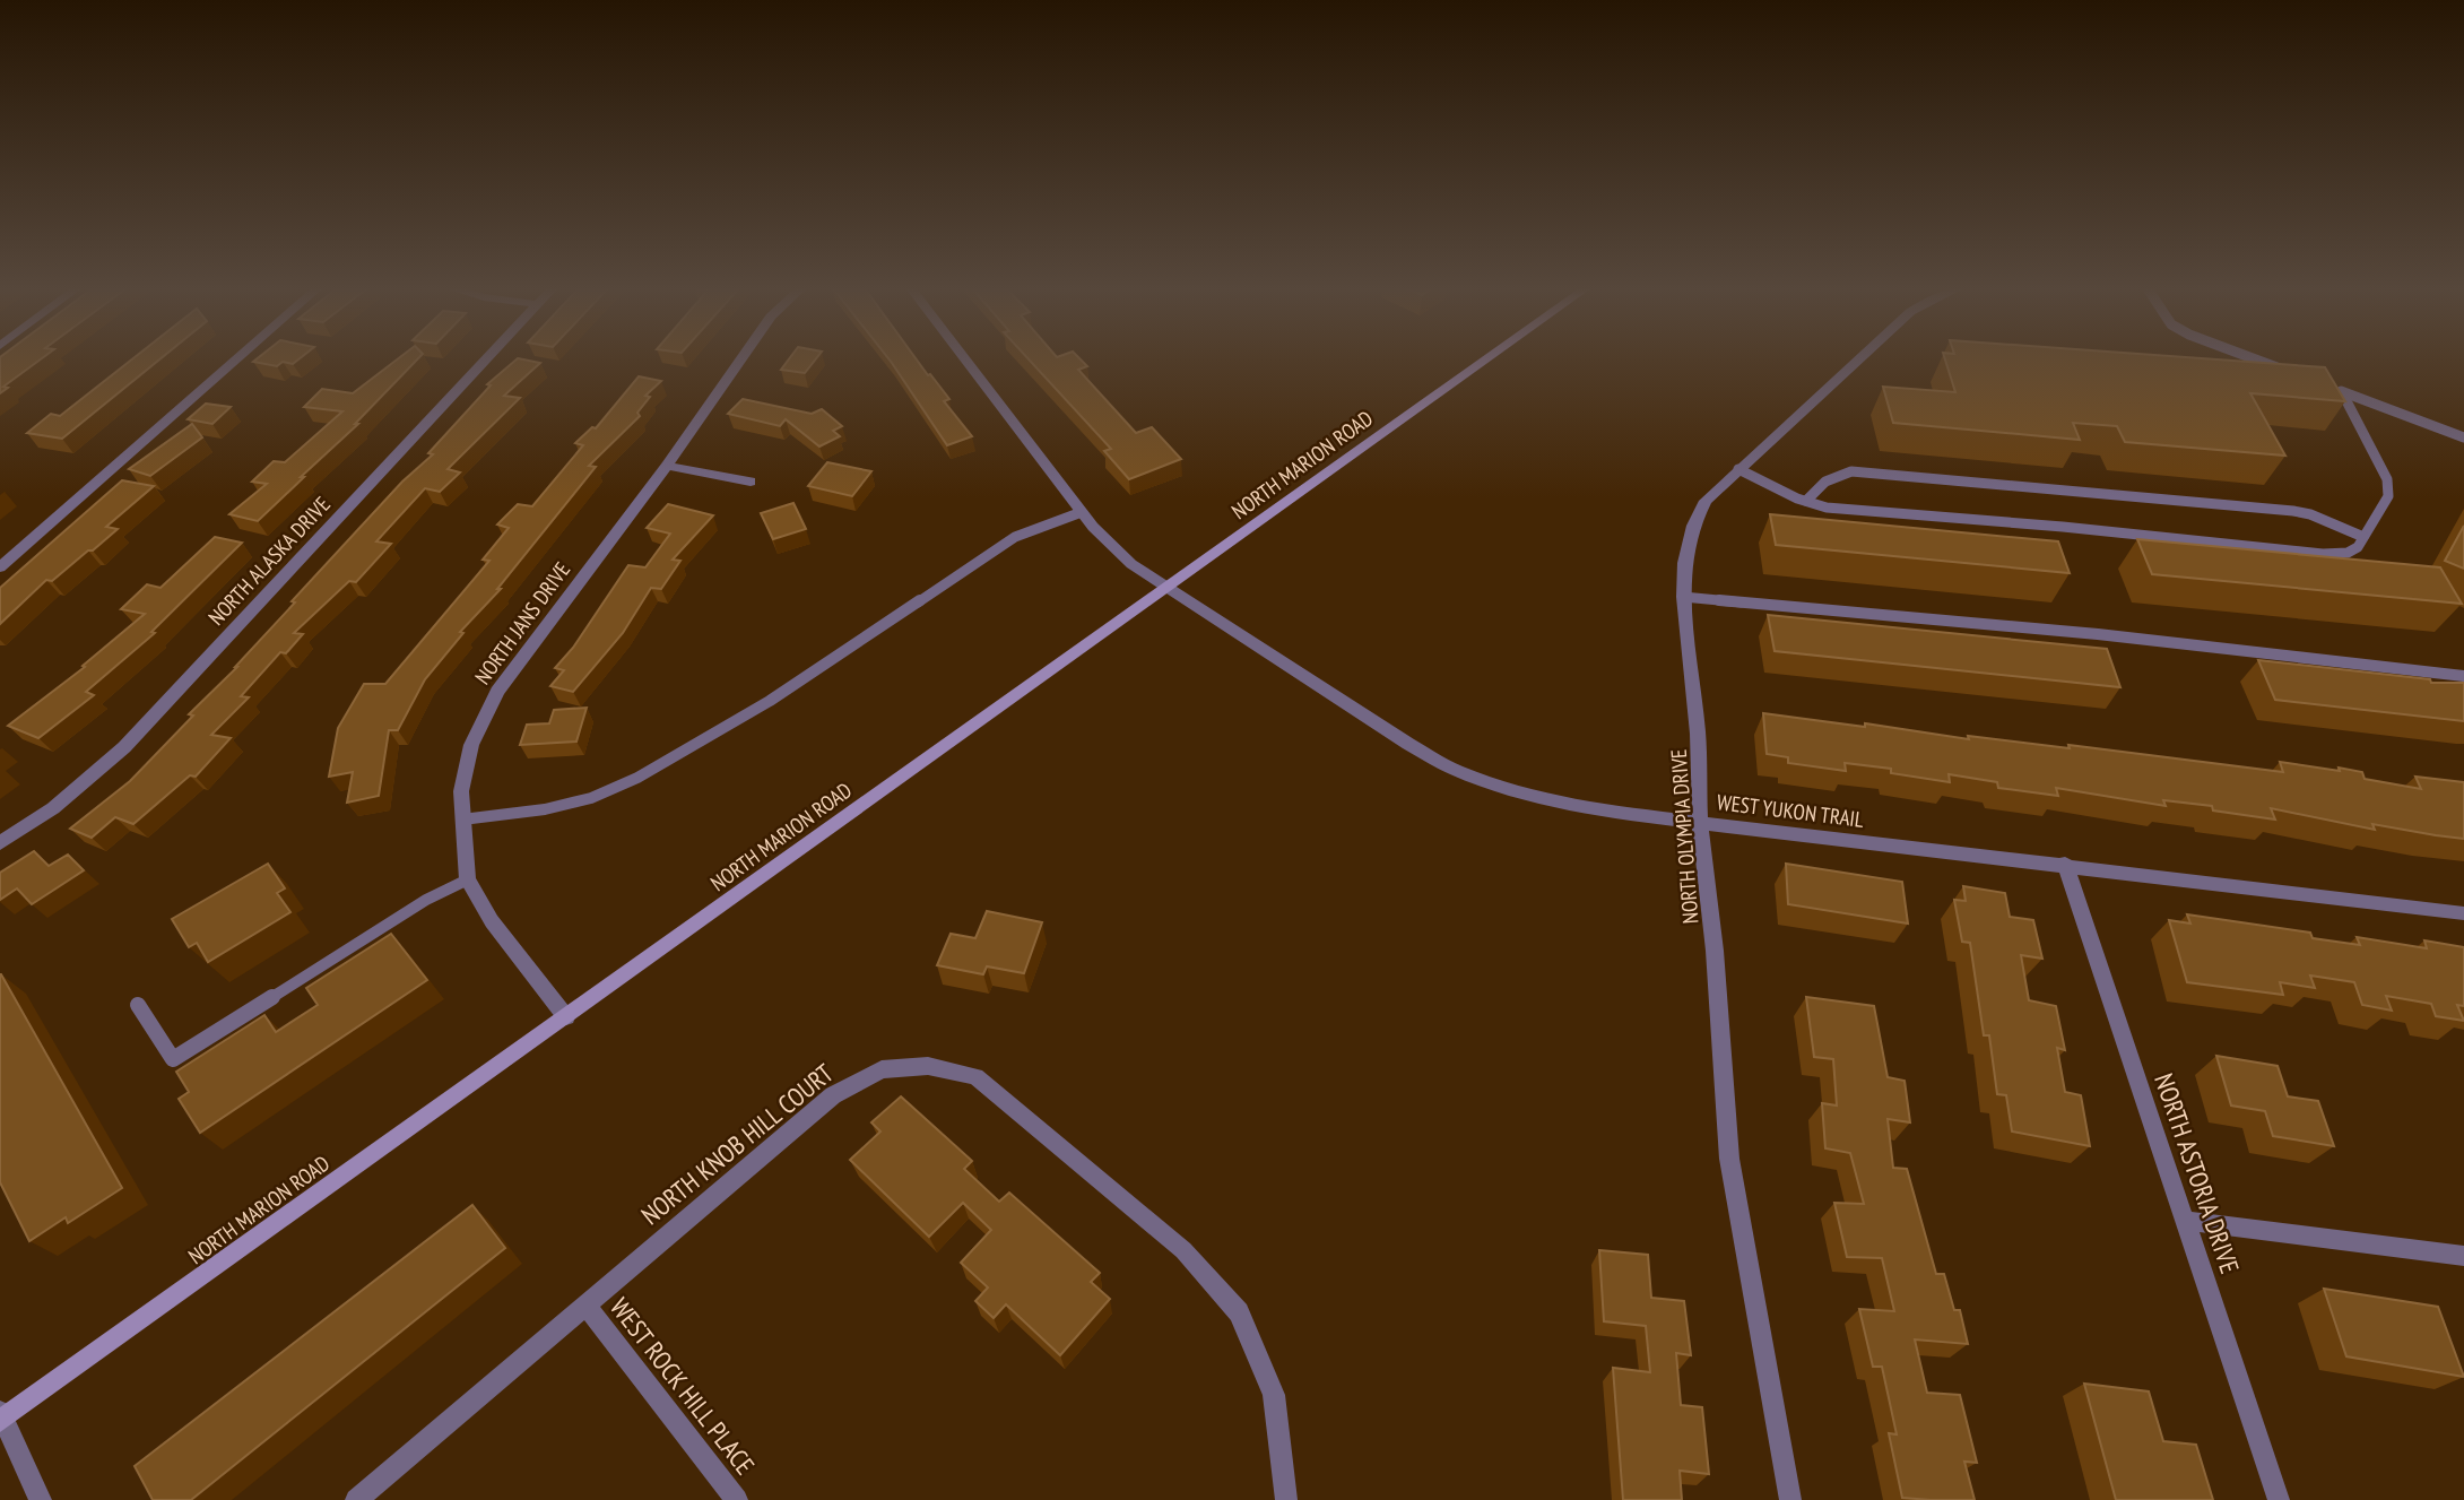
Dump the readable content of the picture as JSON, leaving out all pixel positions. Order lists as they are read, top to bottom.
{
  "streets": {
    "main road": ["NORTH MARION ROAD"],
    "street": [
      "NORTH ALASKA DRIVE",
      "NORTH JANS DRIVE",
      "WEST YUKON TRAIL",
      "NORTH OLYMPIA DRIVE",
      "NORTH KNOB HILL COURT",
      "NORTH ASTORIA DRIVE",
      "WEST ROCK HILL PLACE"
    ]
  },
  "crossings": [
    ["NORTH MARION ROAD", "NORTH JANS DRIVE"],
    ["NORTH MARION ROAD", "WEST YUKON TRAIL"],
    ["WEST YUKON TRAIL", "NORTH OLYMPIA DRIVE"],
    ["WEST YUKON TRAIL", "NORTH ASTORIA DRIVE"],
    ["NORTH KNOB HILL COURT", "WEST ROCK HILL PLACE"]
  ]
}
